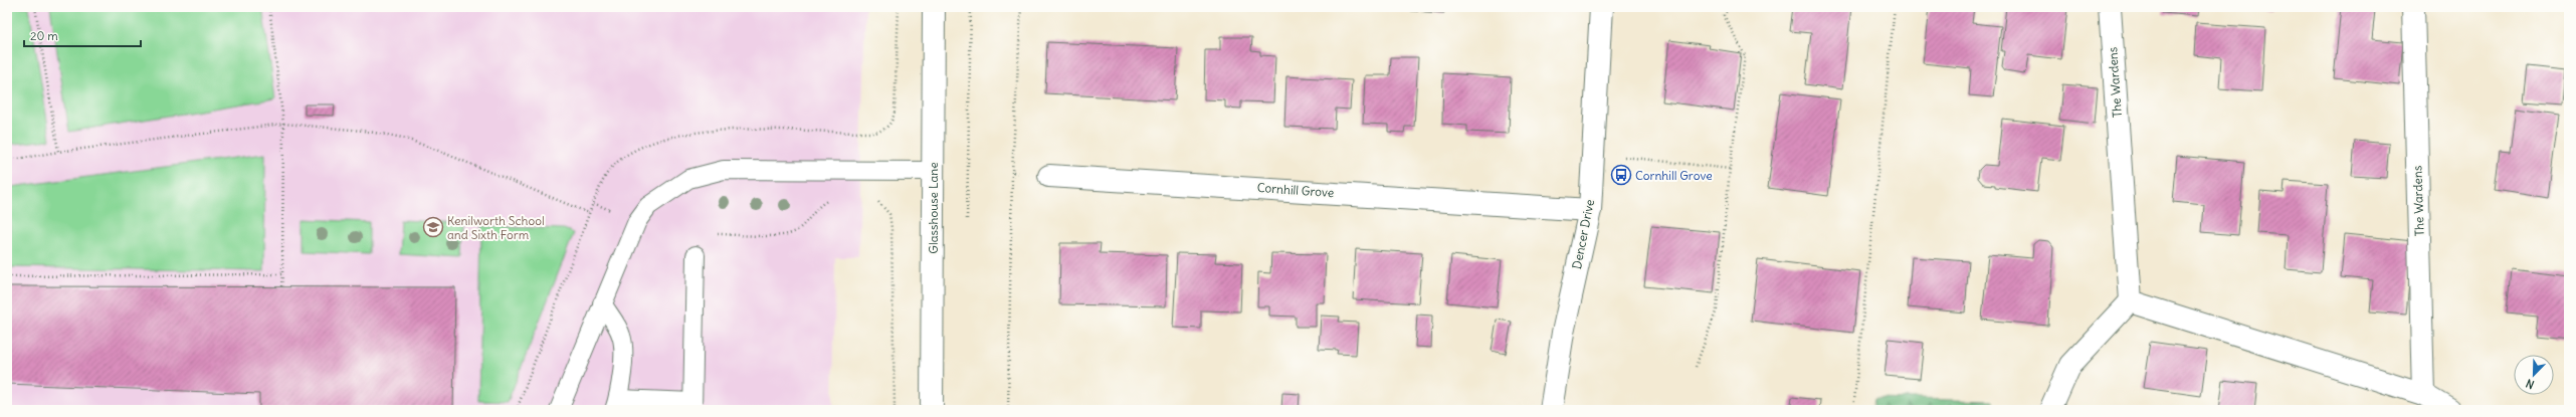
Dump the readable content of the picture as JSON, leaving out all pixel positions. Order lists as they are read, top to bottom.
{
  "streets": {
    "street": [
      "The Wardens",
      "Cornhill Grove",
      "Glasshouse Lane",
      "Dencer Drive"
    ]
  },
  "crossings": [
    ["Cornhill Grove", "Dencer Drive"]
  ],
  "places": {
    "bus stop": ["Cornhill Grove"],
    "school or university": ["Kenilworth School and Sixth Form"]
  },
  "scale_bar": "20 m",
  "north": "bottom left"
}
